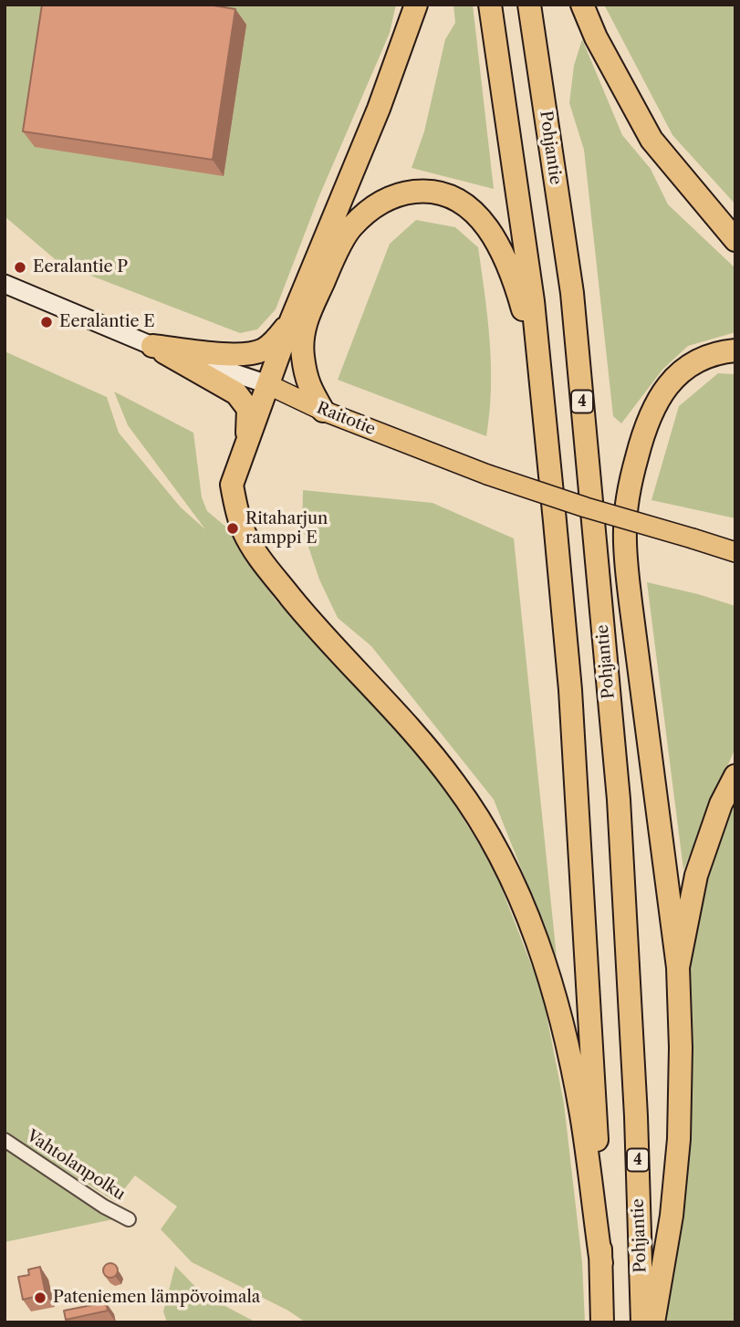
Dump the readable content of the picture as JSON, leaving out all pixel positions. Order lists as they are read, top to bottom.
{
  "streets": {
    "highway": ["Pohjantie", "4"],
    "main road": ["Raitotie"],
    "street": ["Vahtolanpolku"]
  },
  "places": [
    "Eeralantie P",
    "Eeralantie E",
    "Ritaharjun ramppi E",
    "Pateniemen lämpövoimala"
  ]
}
